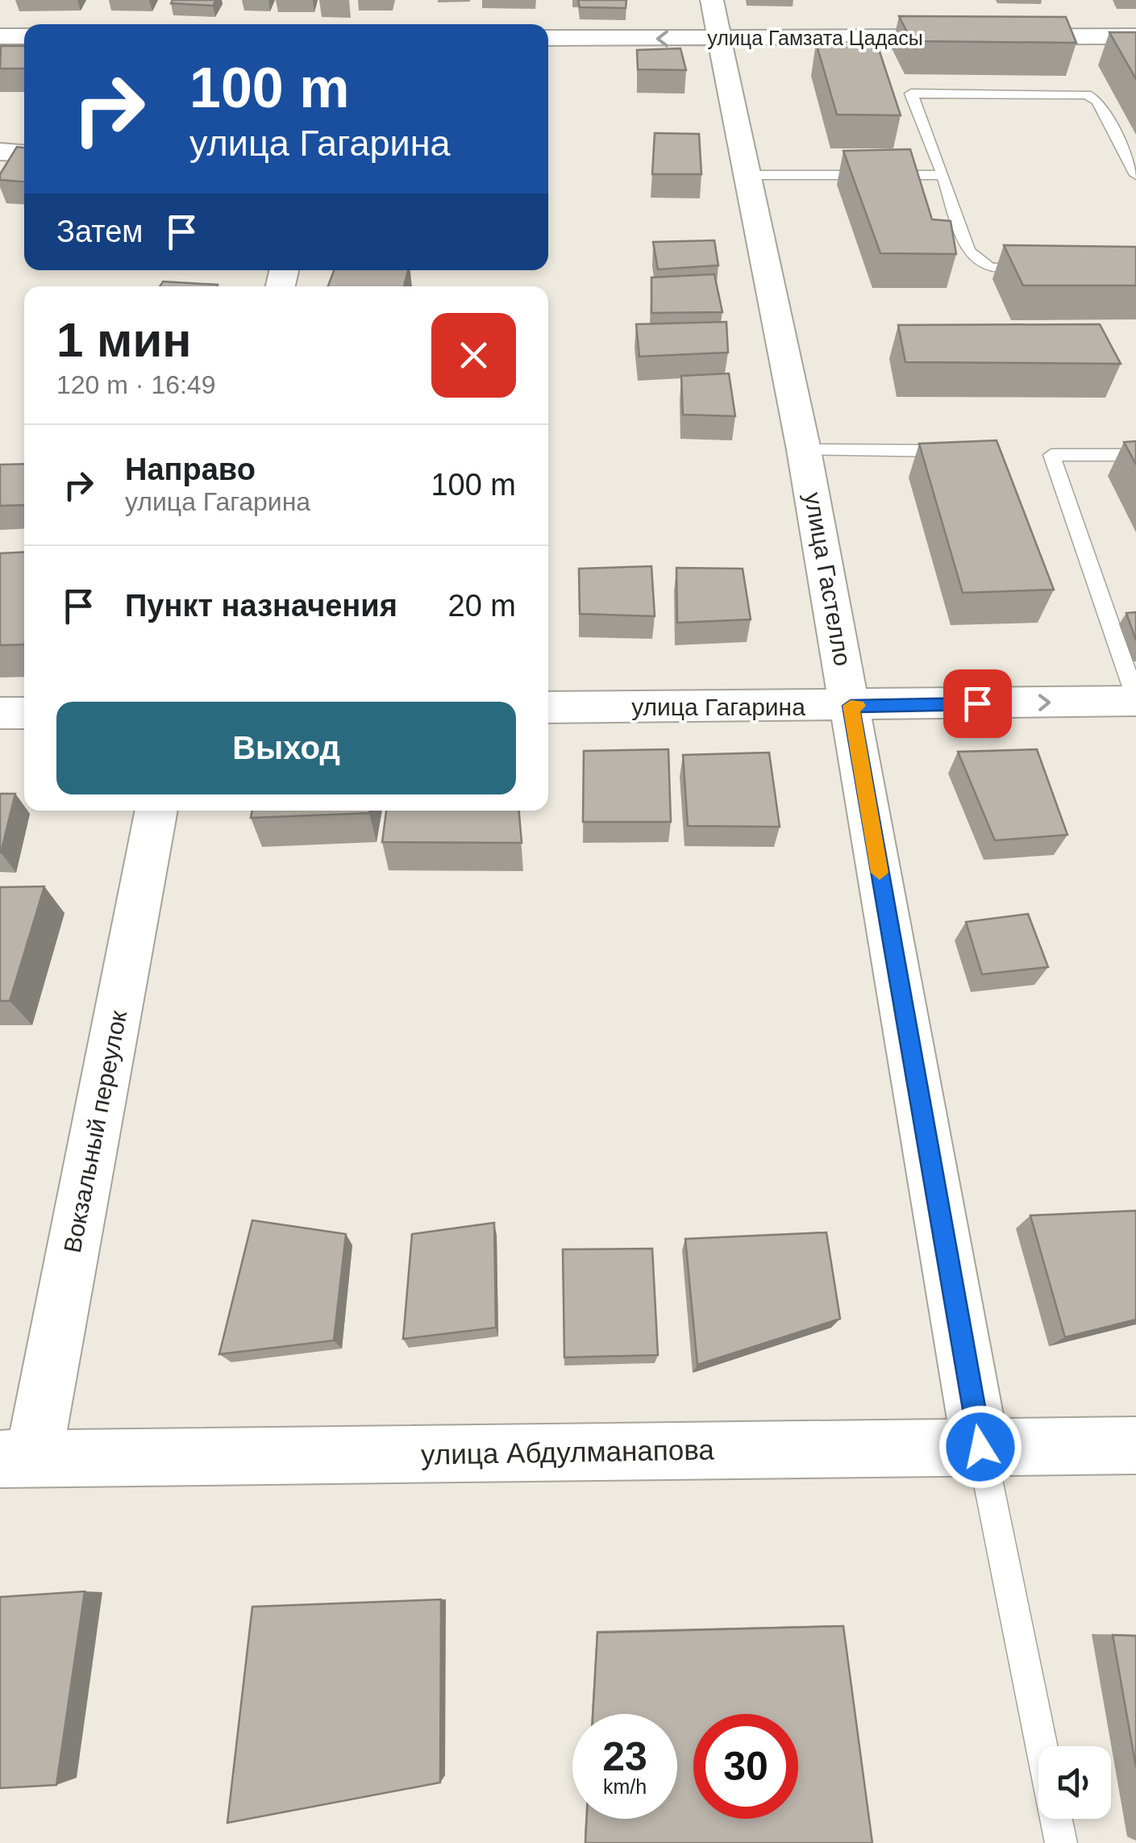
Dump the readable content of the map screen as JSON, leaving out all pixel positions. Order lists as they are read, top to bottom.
{
  "streets": {
    "street": [
      "улица Гамзата Цадасы",
      "улица Гастелло",
      "улица Гагарина",
      "Вокзальный переулок",
      "улица Абдулманапова"
    ]
  },
  "crossings": [
    ["улица Гамзата Цадасы", "улица Гастелло"],
    ["улица Гастелло", "улица Гагарина"],
    ["улица Гастелло", "улица Абдулманапова"],
    ["Вокзальный переулок", "улица Абдулманапова"]
  ],
  "one_way": ["улица Гагарина"],
  "page": {
    "turn": ["100 m", "улица Гагарина"],
    "then": "Затем",
    "heading": ["1 мин", "120 m · 16:49"],
    "list": [
      {
        "name": "Направо",
        "note": "улица Гагарина",
        "value": "100 m"
      },
      {
        "name": "Пункт назначения",
        "value": "20 m"
      }
    ],
    "buttons": "Выход",
    "speed": "23 km/h",
    "limit": "30"
  }
}
